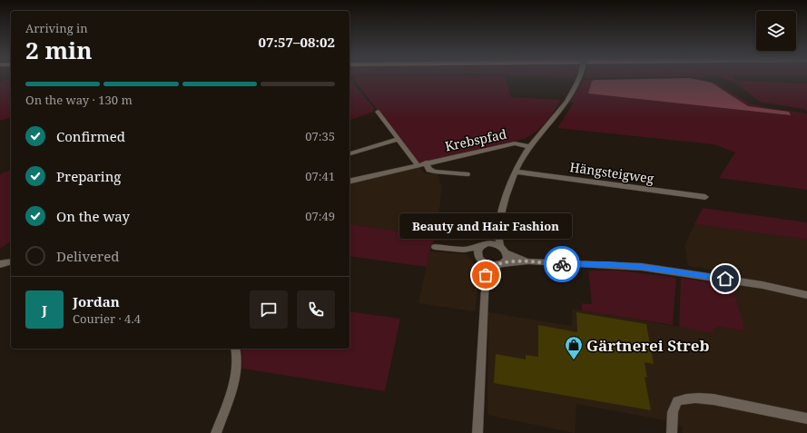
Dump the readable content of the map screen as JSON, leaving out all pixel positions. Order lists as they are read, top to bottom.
{
  "streets": {
    "street": ["Krebspfad", "Hängsteigweg"]
  },
  "places": {
    "other": ["Beauty and Hair Fashion"],
    "shop": ["Gärtnerei Streb"]
  },
  "page": {
    "heading": ["2 min", "Arriving in", "07:57–08:02"],
    "panel": ["Jordan", "Courier · 4.4"],
    "bar": "On the way · 130 m",
    "list": [
      ["Confirmed", "07:35"],
      ["Preparing", "07:41"],
      ["On the way", "07:49"],
      "Delivered"
    ],
    "bubble": "Beauty and Hair Fashion",
    "round": "J"
  }
}
